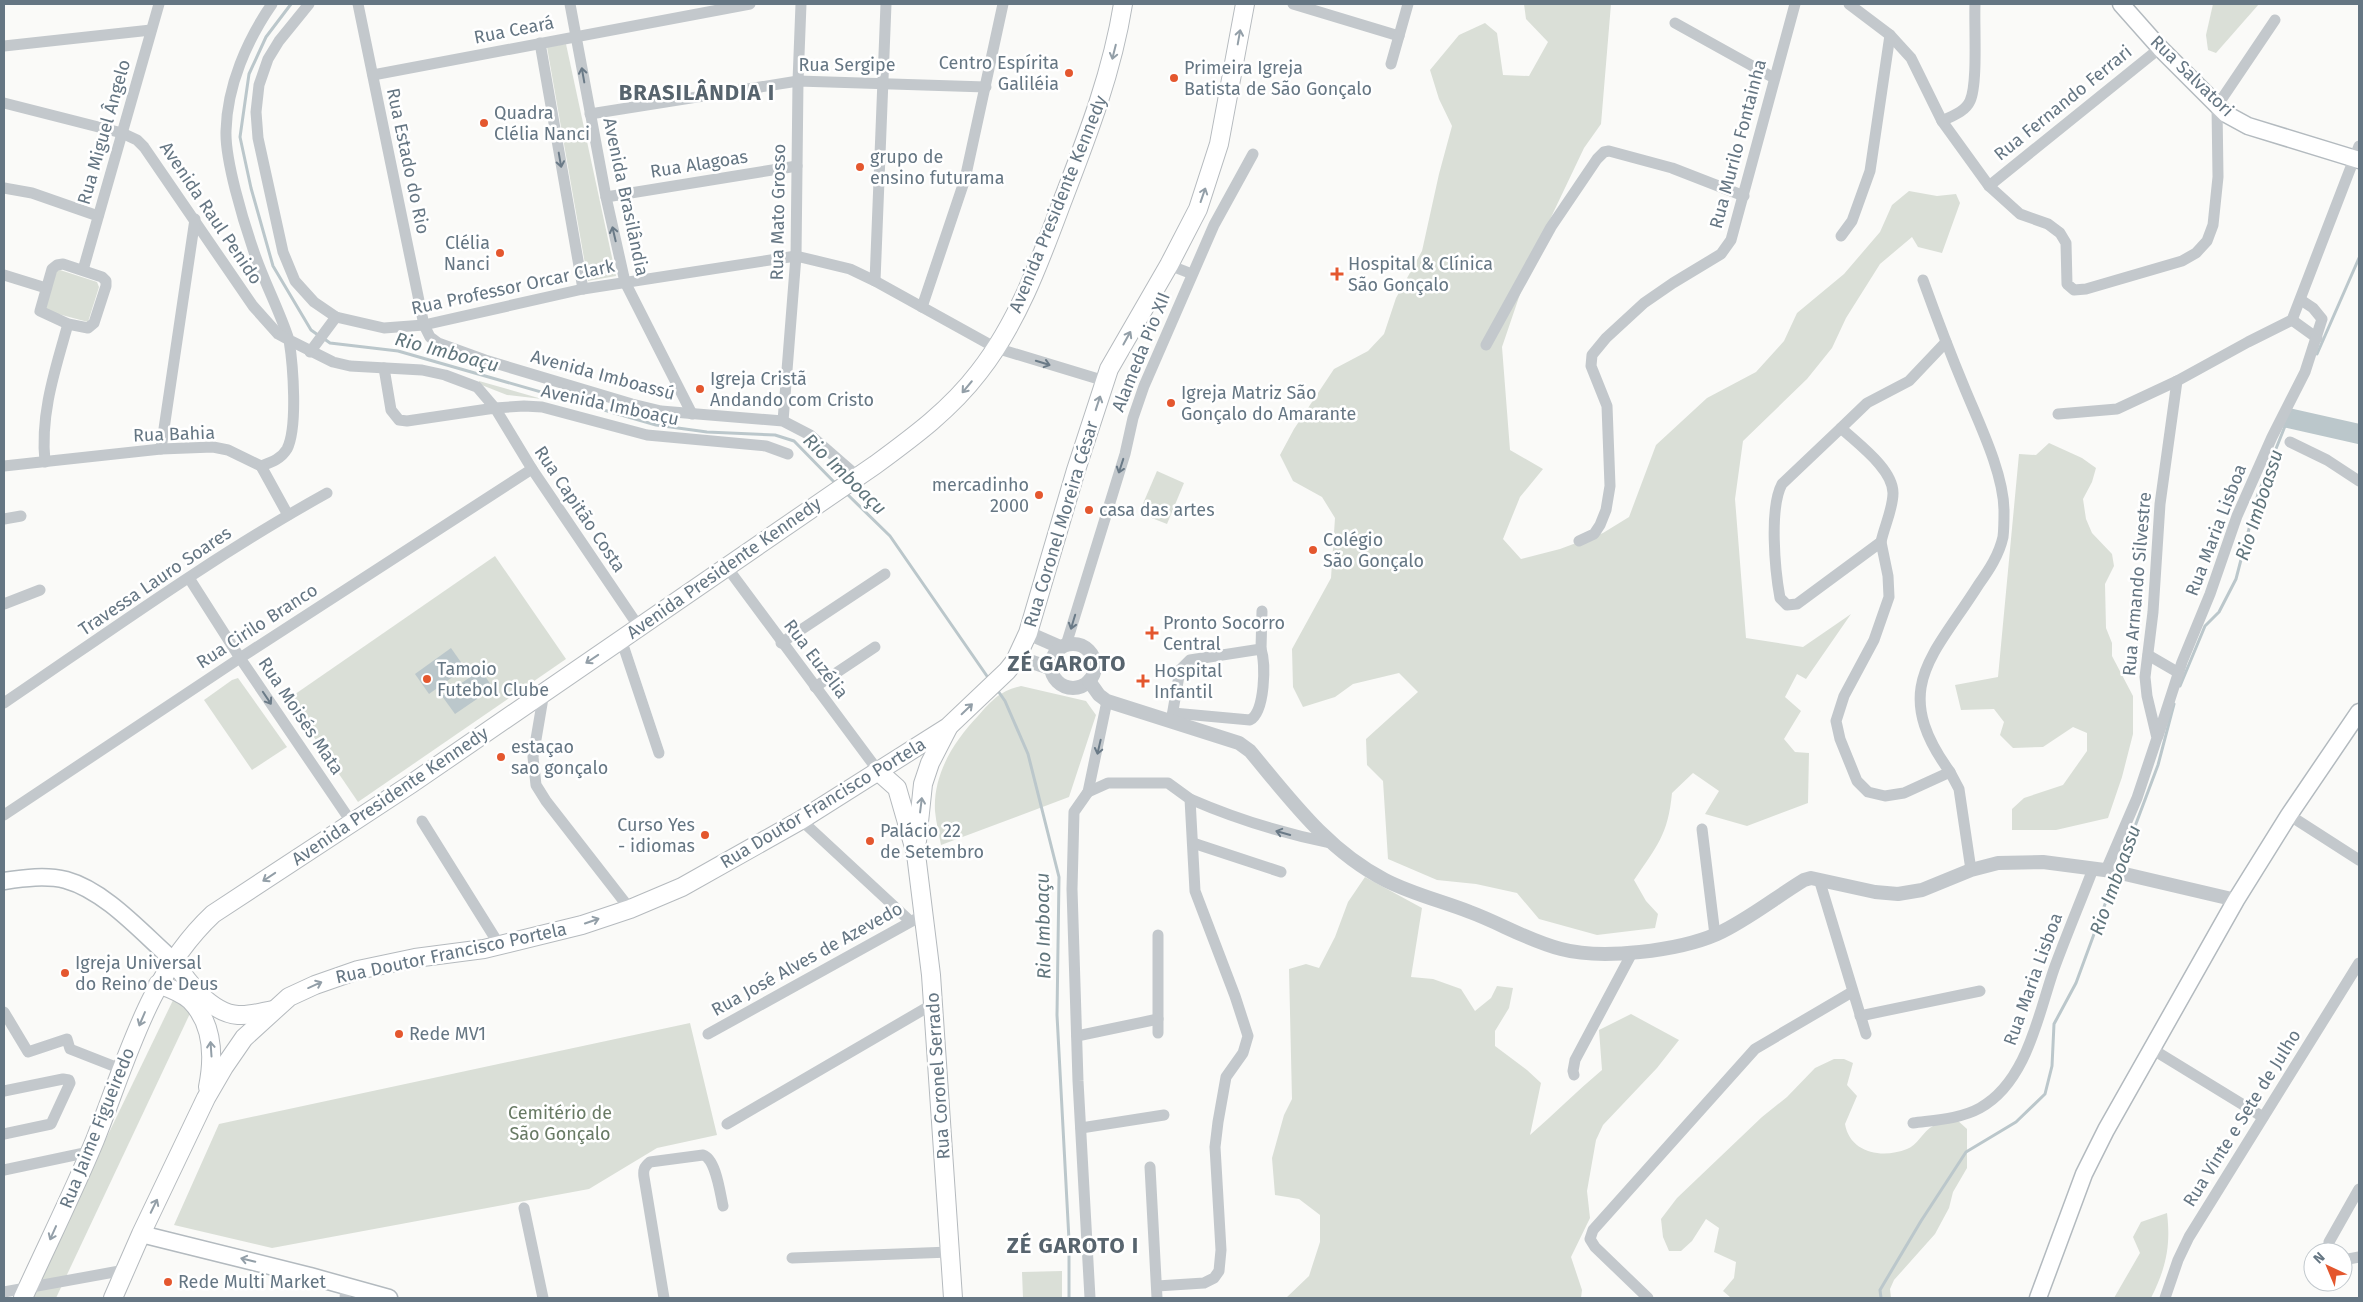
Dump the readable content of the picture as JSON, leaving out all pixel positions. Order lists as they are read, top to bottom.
{
  "streets": {
    "main road": [
      "Rua Salvatori",
      "Avenida Presidente Kennedy",
      "Rua Coronel Moreira César",
      "Rua Doutor Francisco Portela",
      "Rua Coronel Serrado",
      "Rua Jaime Figueiredo"
    ],
    "street": [
      "Rua Ceará",
      "Rua Sergipe",
      "Rua Fernando Ferrari",
      "Rua Miguel Ângelo",
      "Rua Murilo Fontainha",
      "Rua Estado do Rio",
      "Rua Alagoas",
      "Avenida Brasilândia",
      "Rua Mato Grosso",
      "Avenida Raul Penido",
      "Rua Professor Orcar Clark",
      "Alameda Pio XII",
      "Avenida Imboassú",
      "Avenida Imboaçu",
      "Rua Bahia",
      "Rua Capitão Costa",
      "Rua Maria Lisboa",
      "Travessa Lauro Soares",
      "Rua Armando Silvestre",
      "Rua Cirilo Branco",
      "Rua Euzélia",
      "Rua Moisés Mata",
      "Rua José Alves de Azevedo",
      "Rua Vinte e Sete de Julho"
    ]
  },
  "crossings": [
    ["Rua Ceará", "Rua Estado do Rio"],
    ["Rua Ceará", "Avenida Brasilândia"],
    ["Rua Sergipe", "Avenida Brasilândia"],
    ["Rua Sergipe", "Rua Mato Grosso"],
    ["Rua Salvatori", "Rua Fernando Ferrari"],
    ["Rua Miguel Ângelo", "Avenida Raul Penido"],
    ["Rua Estado do Rio", "Rua Professor Orcar Clark"],
    ["Rua Estado do Rio", "Avenida Imboassú"],
    ["Rua Alagoas", "Avenida Brasilândia"],
    ["Rua Alagoas", "Rua Mato Grosso"],
    ["Avenida Brasilândia", "Rua Professor Orcar Clark"],
    ["Avenida Brasilândia", "Avenida Imboassú"],
    ["Avenida Presidente Kennedy", "Rua Professor Orcar Clark"],
    ["Avenida Presidente Kennedy", "Avenida Imboassú"],
    ["Avenida Presidente Kennedy", "Rua Capitão Costa"],
    ["Avenida Presidente Kennedy", "Rua Euzélia"],
    ["Avenida Presidente Kennedy", "Rua Moisés Mata"],
    ["Avenida Presidente Kennedy", "Rua Jaime Figueiredo"],
    ["Rua Mato Grosso", "Rua Professor Orcar Clark"],
    ["Rua Mato Grosso", "Avenida Imboassú"],
    ["Rua Professor Orcar Clark", "Avenida Imboassú"],
    ["Rua Professor Orcar Clark", "Rua Coronel Moreira César"],
    ["Avenida Imboaçu", "Rua Capitão Costa"],
    ["Rua Capitão Costa", "Rua Cirilo Branco"],
    ["Rua Coronel Moreira César", "Rua Doutor Francisco Portela"],
    ["Rua Maria Lisboa", "Rua Armando Silvestre"],
    ["Travessa Lauro Soares", "Rua Moisés Mata"],
    ["Rua Cirilo Branco", "Rua Moisés Mata"],
    ["Rua Euzélia", "Rua Doutor Francisco Portela"],
    ["Rua José Alves de Azevedo", "Rua Coronel Serrado"]
  ],
  "one_way": [
    "Avenida Presidente Kennedy",
    "Alameda Pio XII",
    "Rua Coronel Moreira César",
    "Rua Moisés Mata",
    "Rua Doutor Francisco Portela",
    "Rua Jaime Figueiredo"
  ],
  "districts": ["BRASILÂNDIA I", "ZÉ GAROTO", "ZÉ GAROTO I"],
  "water": ["Rio Imboaçu", "Rio Imboassu"],
  "parks": ["Cemitério de São Gonçalo"],
  "places": {
    "other": [
      "Centro Espírita Galiléia",
      "Primeira Igreja Batista de São Gonçalo",
      "Quadra Clélia Nanci",
      "grupo de ensino futurama",
      "Clélia Nanci",
      "Igreja Cristã Andando com Cristo",
      "Igreja Matriz São Gonçalo do Amarante",
      "mercadinho 2000",
      "casa das artes",
      "Colégio São Gonçalo",
      "Tamoio Futebol Clube",
      "estaçao sao gonçalo",
      "Curso Yes - idiomas",
      "Palácio 22 de Setembro",
      "Igreja Universal do Reino de Deus",
      "Rede MV1",
      "Rede Multi Market"
    ],
    "health": ["Hospital & Clínica São Gonçalo", "Pronto Socorro Central", "Hospital Infantil"]
  },
  "north": "top left"
}
